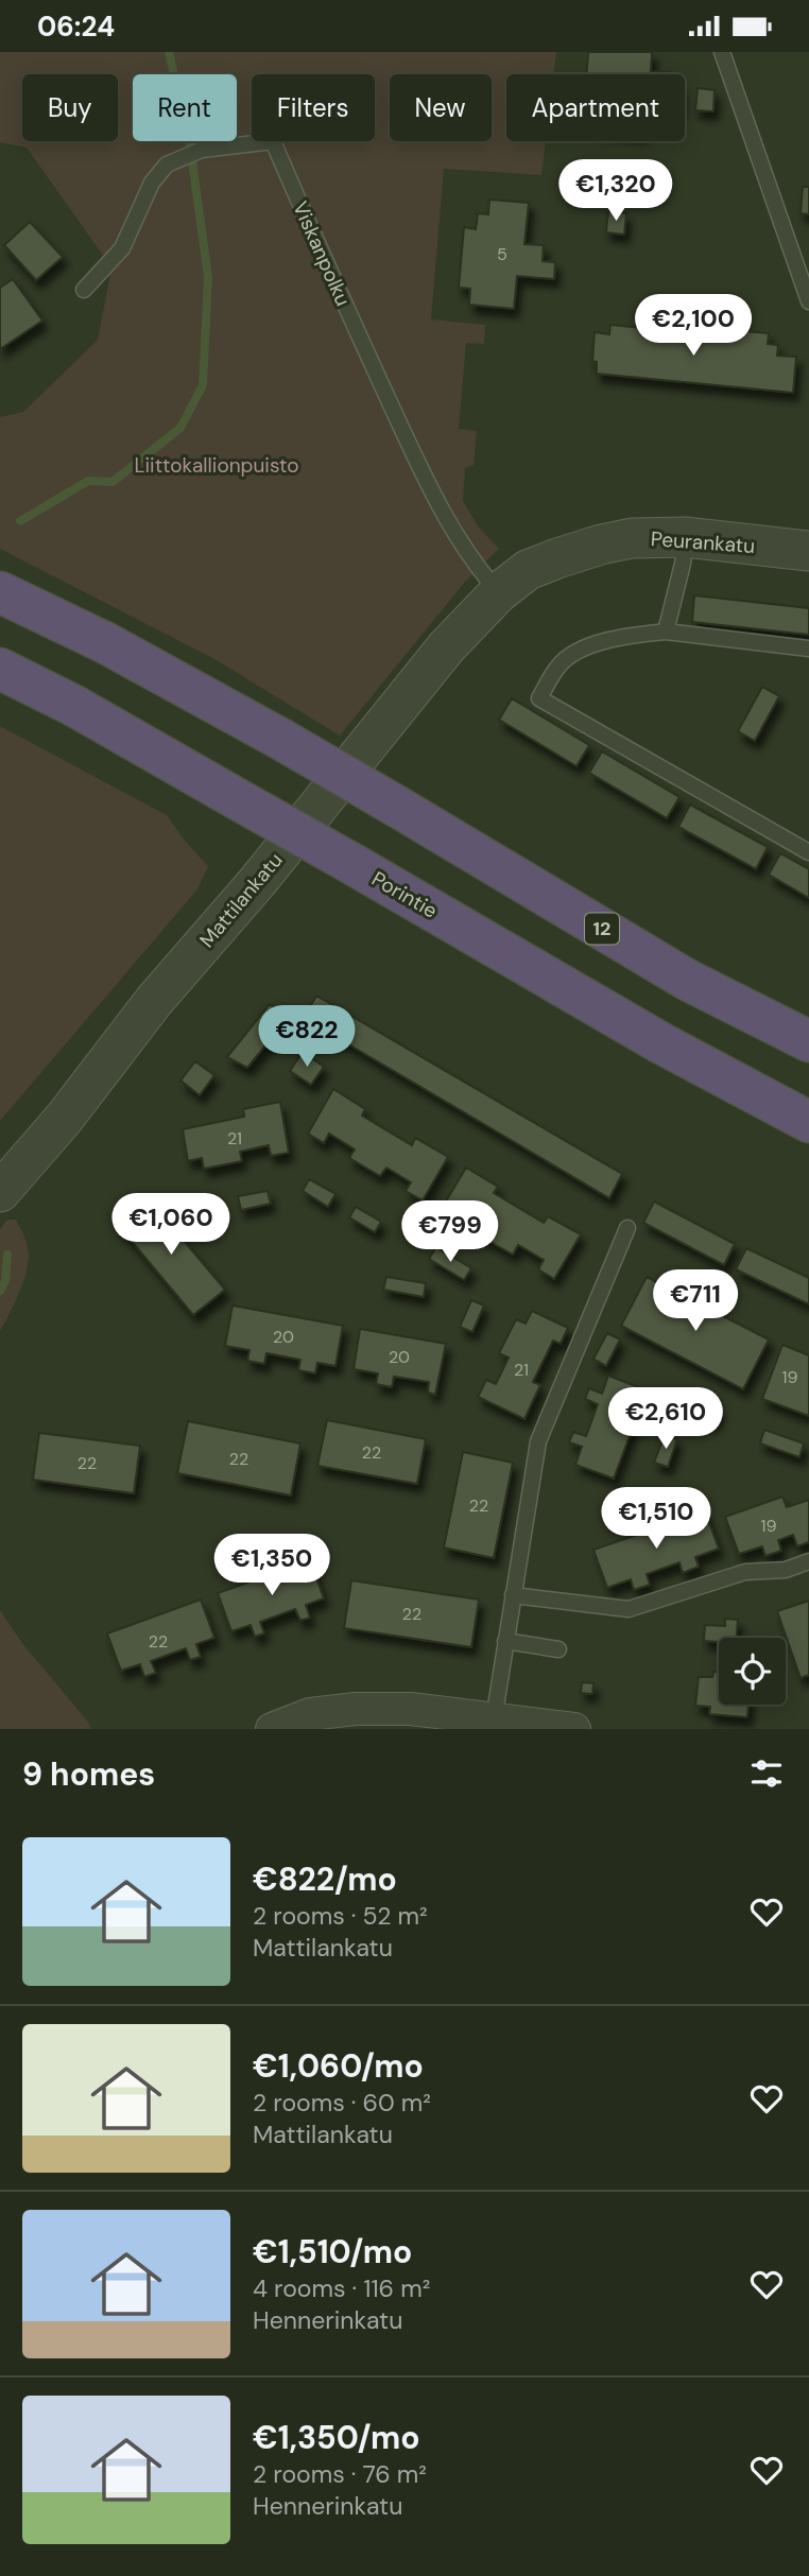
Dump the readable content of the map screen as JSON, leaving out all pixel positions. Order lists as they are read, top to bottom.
{
  "streets": {
    "highway": ["Porintie", "12"],
    "street": ["Peurankatu", "Mattilankatu"],
    "lane": ["Viskanpolku"]
  },
  "crossings": [
    ["Viskanpolku", "Peurankatu"],
    ["Viskanpolku", "Mattilankatu"],
    ["Peurankatu", "Mattilankatu"]
  ],
  "parks": ["Liittokallionpuisto"],
  "house_numbers": [
    "5",
    "21",
    "20",
    "20",
    "21",
    "19",
    "22",
    "22",
    "22",
    "22",
    "19",
    "22",
    "22"
  ],
  "page": {
    "status": "06:24",
    "chip": [
      "Buy",
      "Rent",
      "Filters",
      "New",
      "Apartment"
    ],
    "price": [
      "€1,320",
      "€2,100",
      "€822",
      "€1,060",
      "€799",
      "€711",
      "€2,610",
      "€1,510",
      "€1,350"
    ],
    "heading": "9 homes",
    "list": [
      {
        "name": "€822/mo",
        "note": "2 rooms · 52 m² · Mattilankatu"
      },
      {
        "name": "€1,060/mo",
        "note": "2 rooms · 60 m² · Mattilankatu"
      },
      {
        "name": "€1,510/mo",
        "note": "4 rooms · 116 m² · Hennerinkatu"
      },
      {
        "name": "€1,350/mo",
        "note": "2 rooms · 76 m² · Hennerinkatu"
      }
    ]
  }
}
